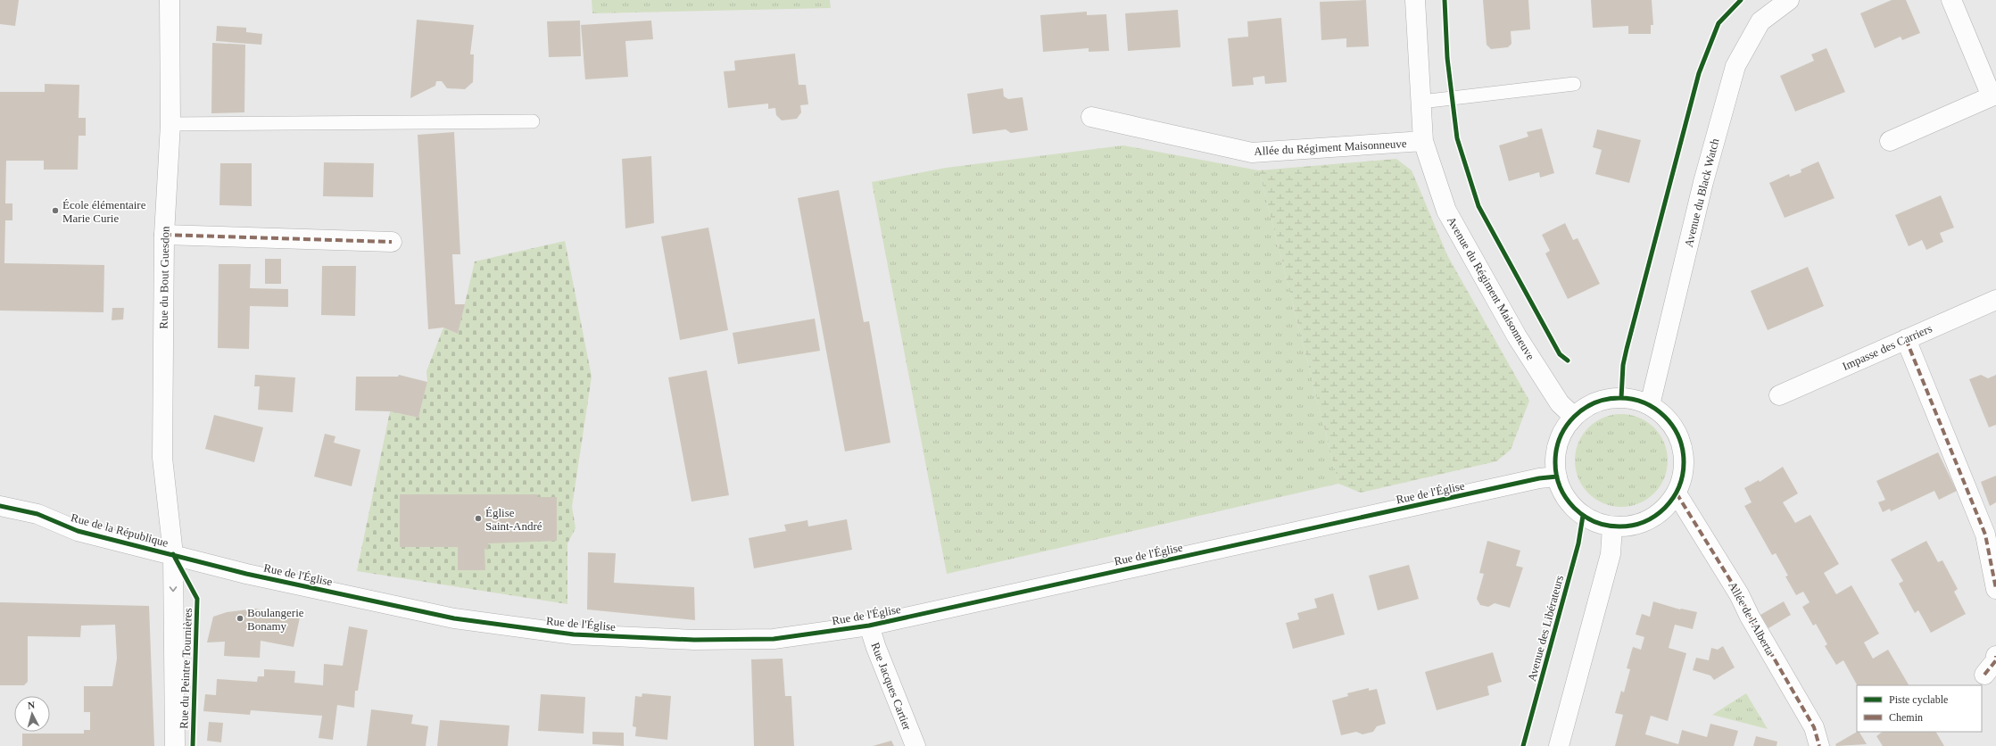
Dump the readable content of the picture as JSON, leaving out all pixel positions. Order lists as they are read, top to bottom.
{
  "streets": {
    "street": [
      "Allée du Régiment Maisonneuve",
      "Avenue du Black Watch",
      "Rue du Bout Guesdon",
      "Avenue du Régiment Maisonneuve",
      "Impasse des Carriers",
      "Rue de l'Église",
      "Rue de la République",
      "Allée de l'Alberta",
      "Rue du Peintre Tournières",
      "Rue Jacques Cartier"
    ],
    "cycle path": ["Avenue des Libérateurs"]
  },
  "crossings": [
    ["Allée du Régiment Maisonneuve", "Avenue du Régiment Maisonneuve"],
    ["Rue du Bout Guesdon", "Rue de l'Église"],
    ["Rue du Bout Guesdon", "Rue de la République"],
    ["Rue du Bout Guesdon", "Rue du Peintre Tournières"],
    ["Rue de l'Église", "Rue de la République"],
    ["Rue de l'Église", "Rue du Peintre Tournières"],
    ["Rue de l'Église", "Rue Jacques Cartier"],
    ["Rue de la République", "Rue du Peintre Tournières"]
  ],
  "one_way": ["Rue du Peintre Tournières"],
  "places": ["École élémentaire Marie Curie", "Église Saint-André", "Boulangerie Bonamy"],
  "legend": ["Piste cyclable", "Chemin"],
  "north": "top"
}
